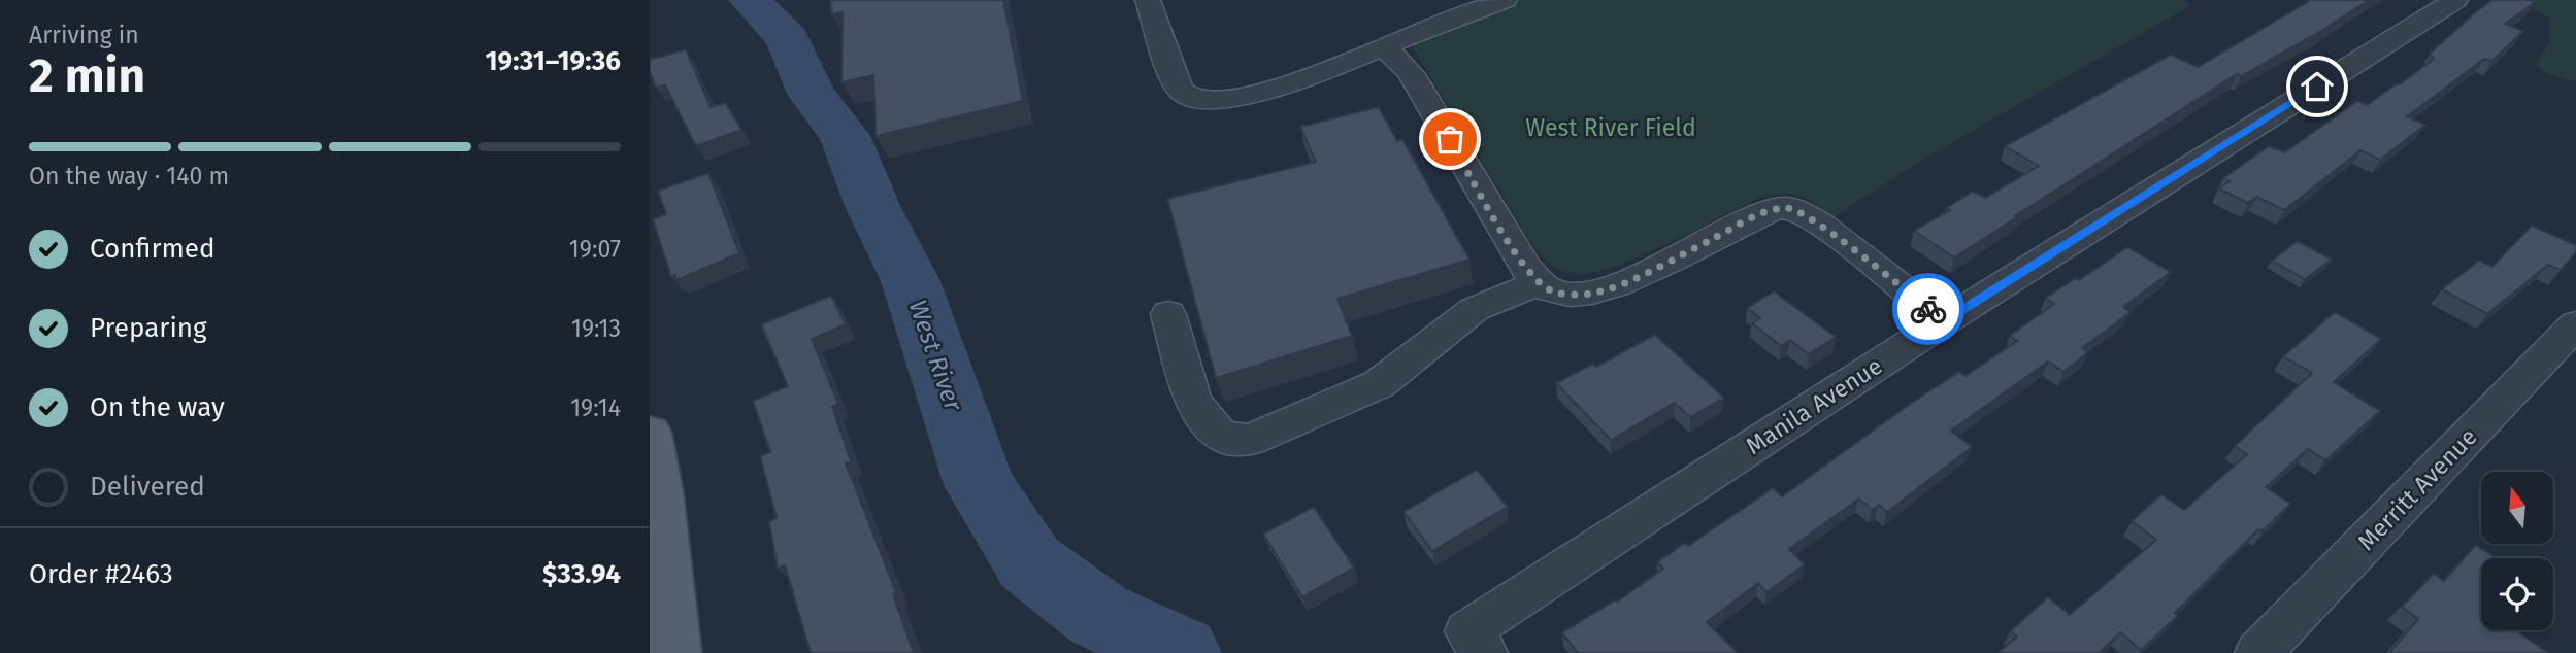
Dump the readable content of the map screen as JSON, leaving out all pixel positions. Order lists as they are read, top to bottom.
{
  "streets": {
    "street": ["Manila Avenue", "Merritt Avenue"]
  },
  "water": ["West River"],
  "parks": ["West River Field"],
  "north": "top",
  "page": {
    "heading": ["2 min", "Arriving in", "19:31–19:36"],
    "panel": ["Order #2463", "$33.94"],
    "bar": "On the way · 140 m",
    "list": [
      ["Confirmed", "19:07"],
      ["Preparing", "19:13"],
      ["On the way", "19:14"],
      "Delivered"
    ]
  }
}
